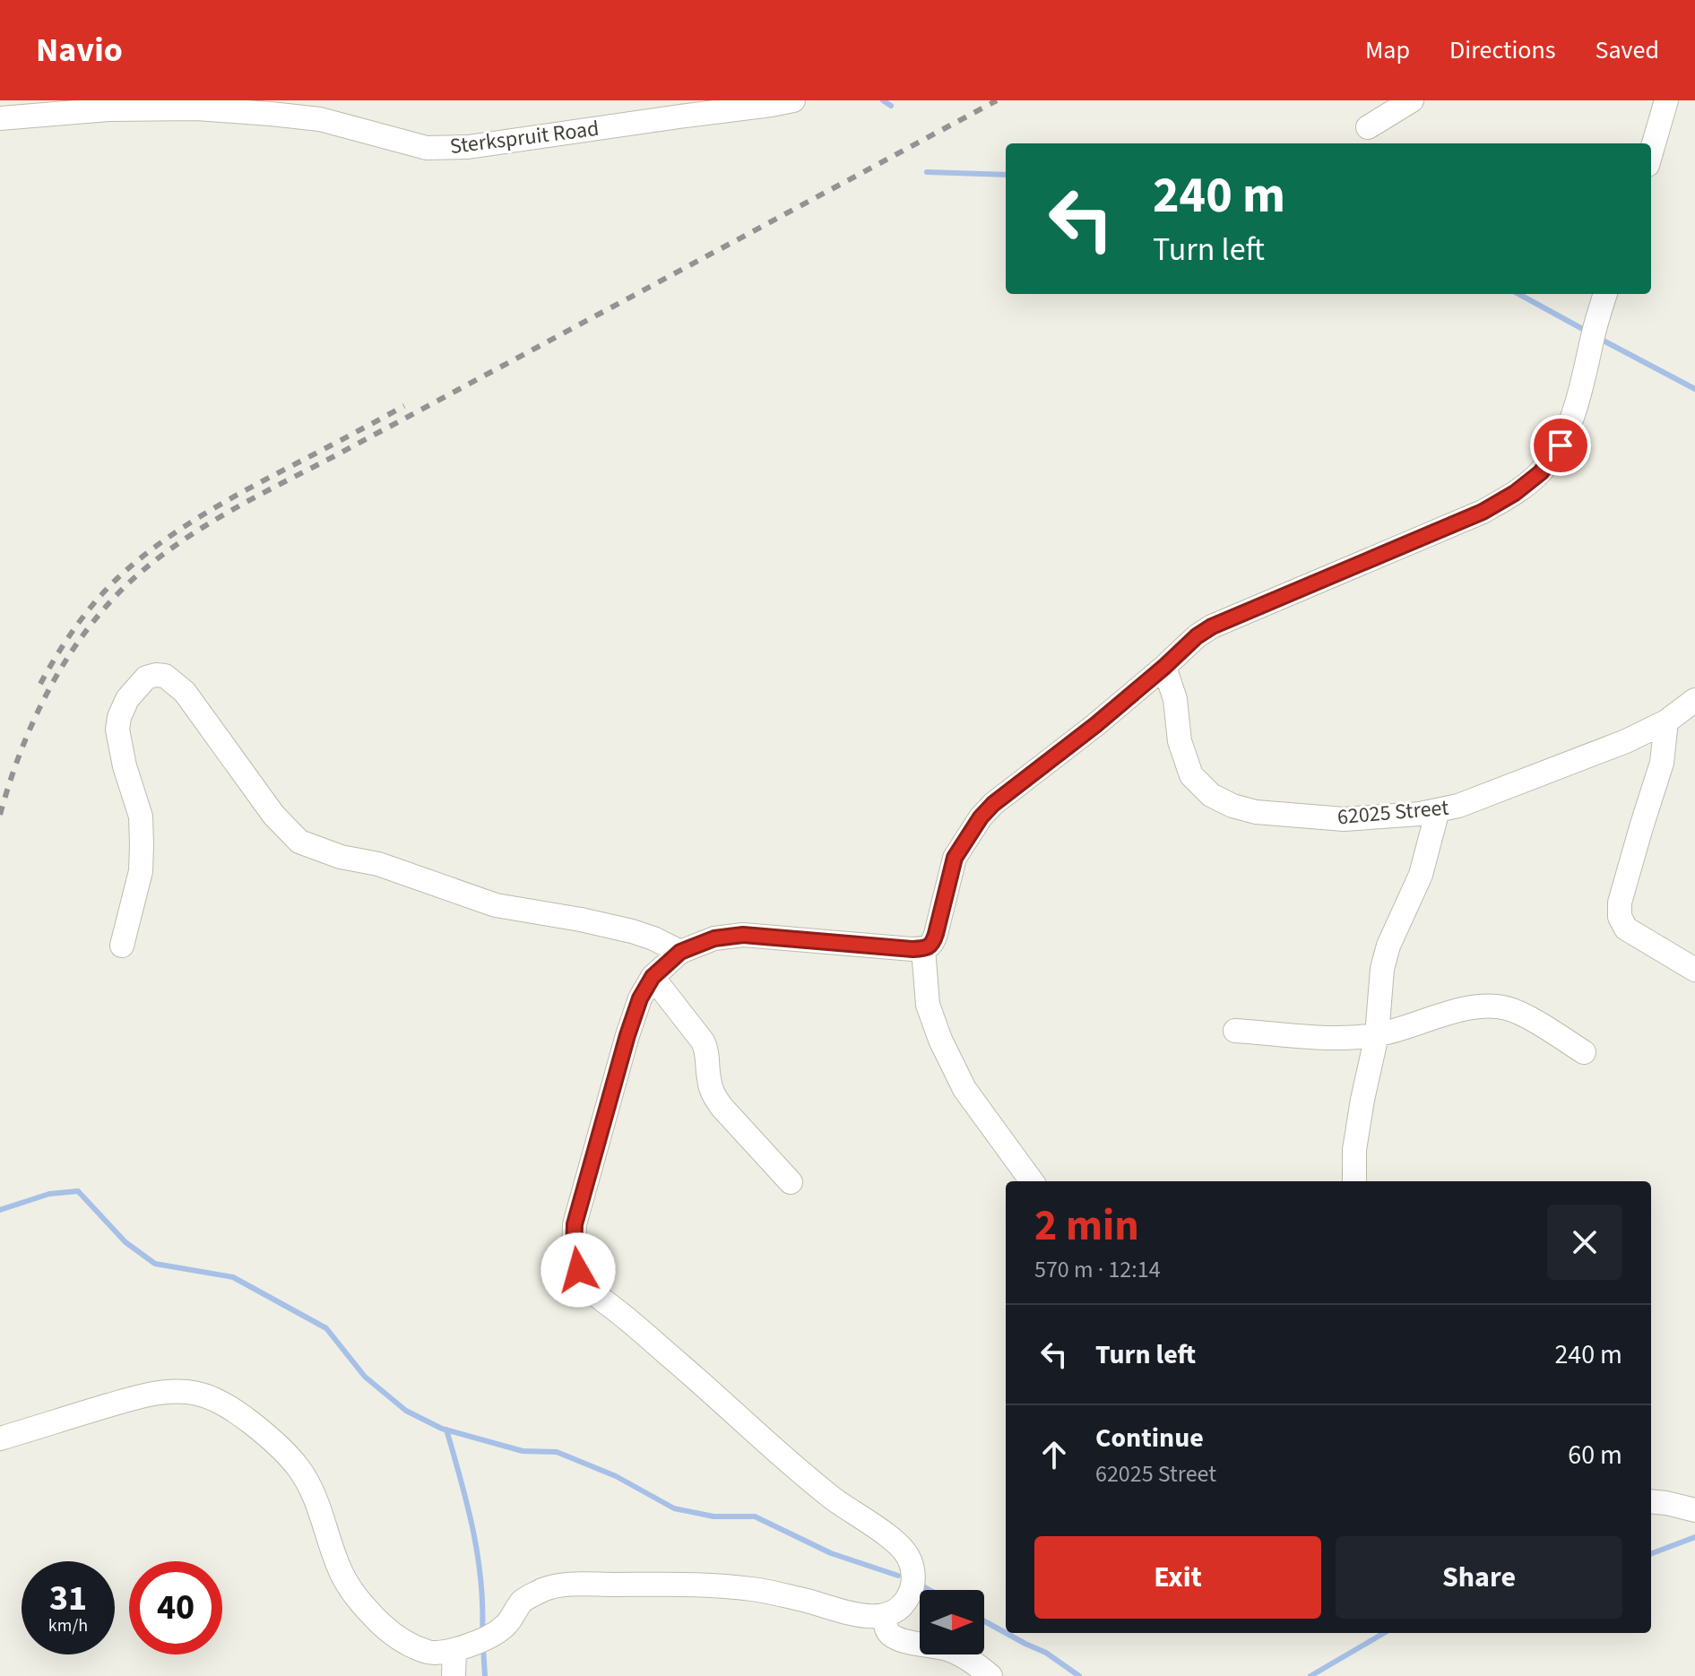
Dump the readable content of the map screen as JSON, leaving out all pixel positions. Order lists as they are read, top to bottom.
{
  "streets": {
    "street": ["Sterkspruit Road", "62025 Street"]
  },
  "north": "right",
  "page": {
    "header": "Navio",
    "nav": ["Map", "Directions", "Saved"],
    "turn": ["240 m", "Turn left"],
    "heading": ["2 min", "570 m · 12:14"],
    "list": [
      {
        "name": "Turn left",
        "value": "240 m"
      },
      {
        "name": "Continue",
        "note": "62025 Street",
        "value": "60 m"
      }
    ],
    "buttons": ["Exit", "Share"],
    "speed": "31 km/h",
    "limit": "40"
  }
}
